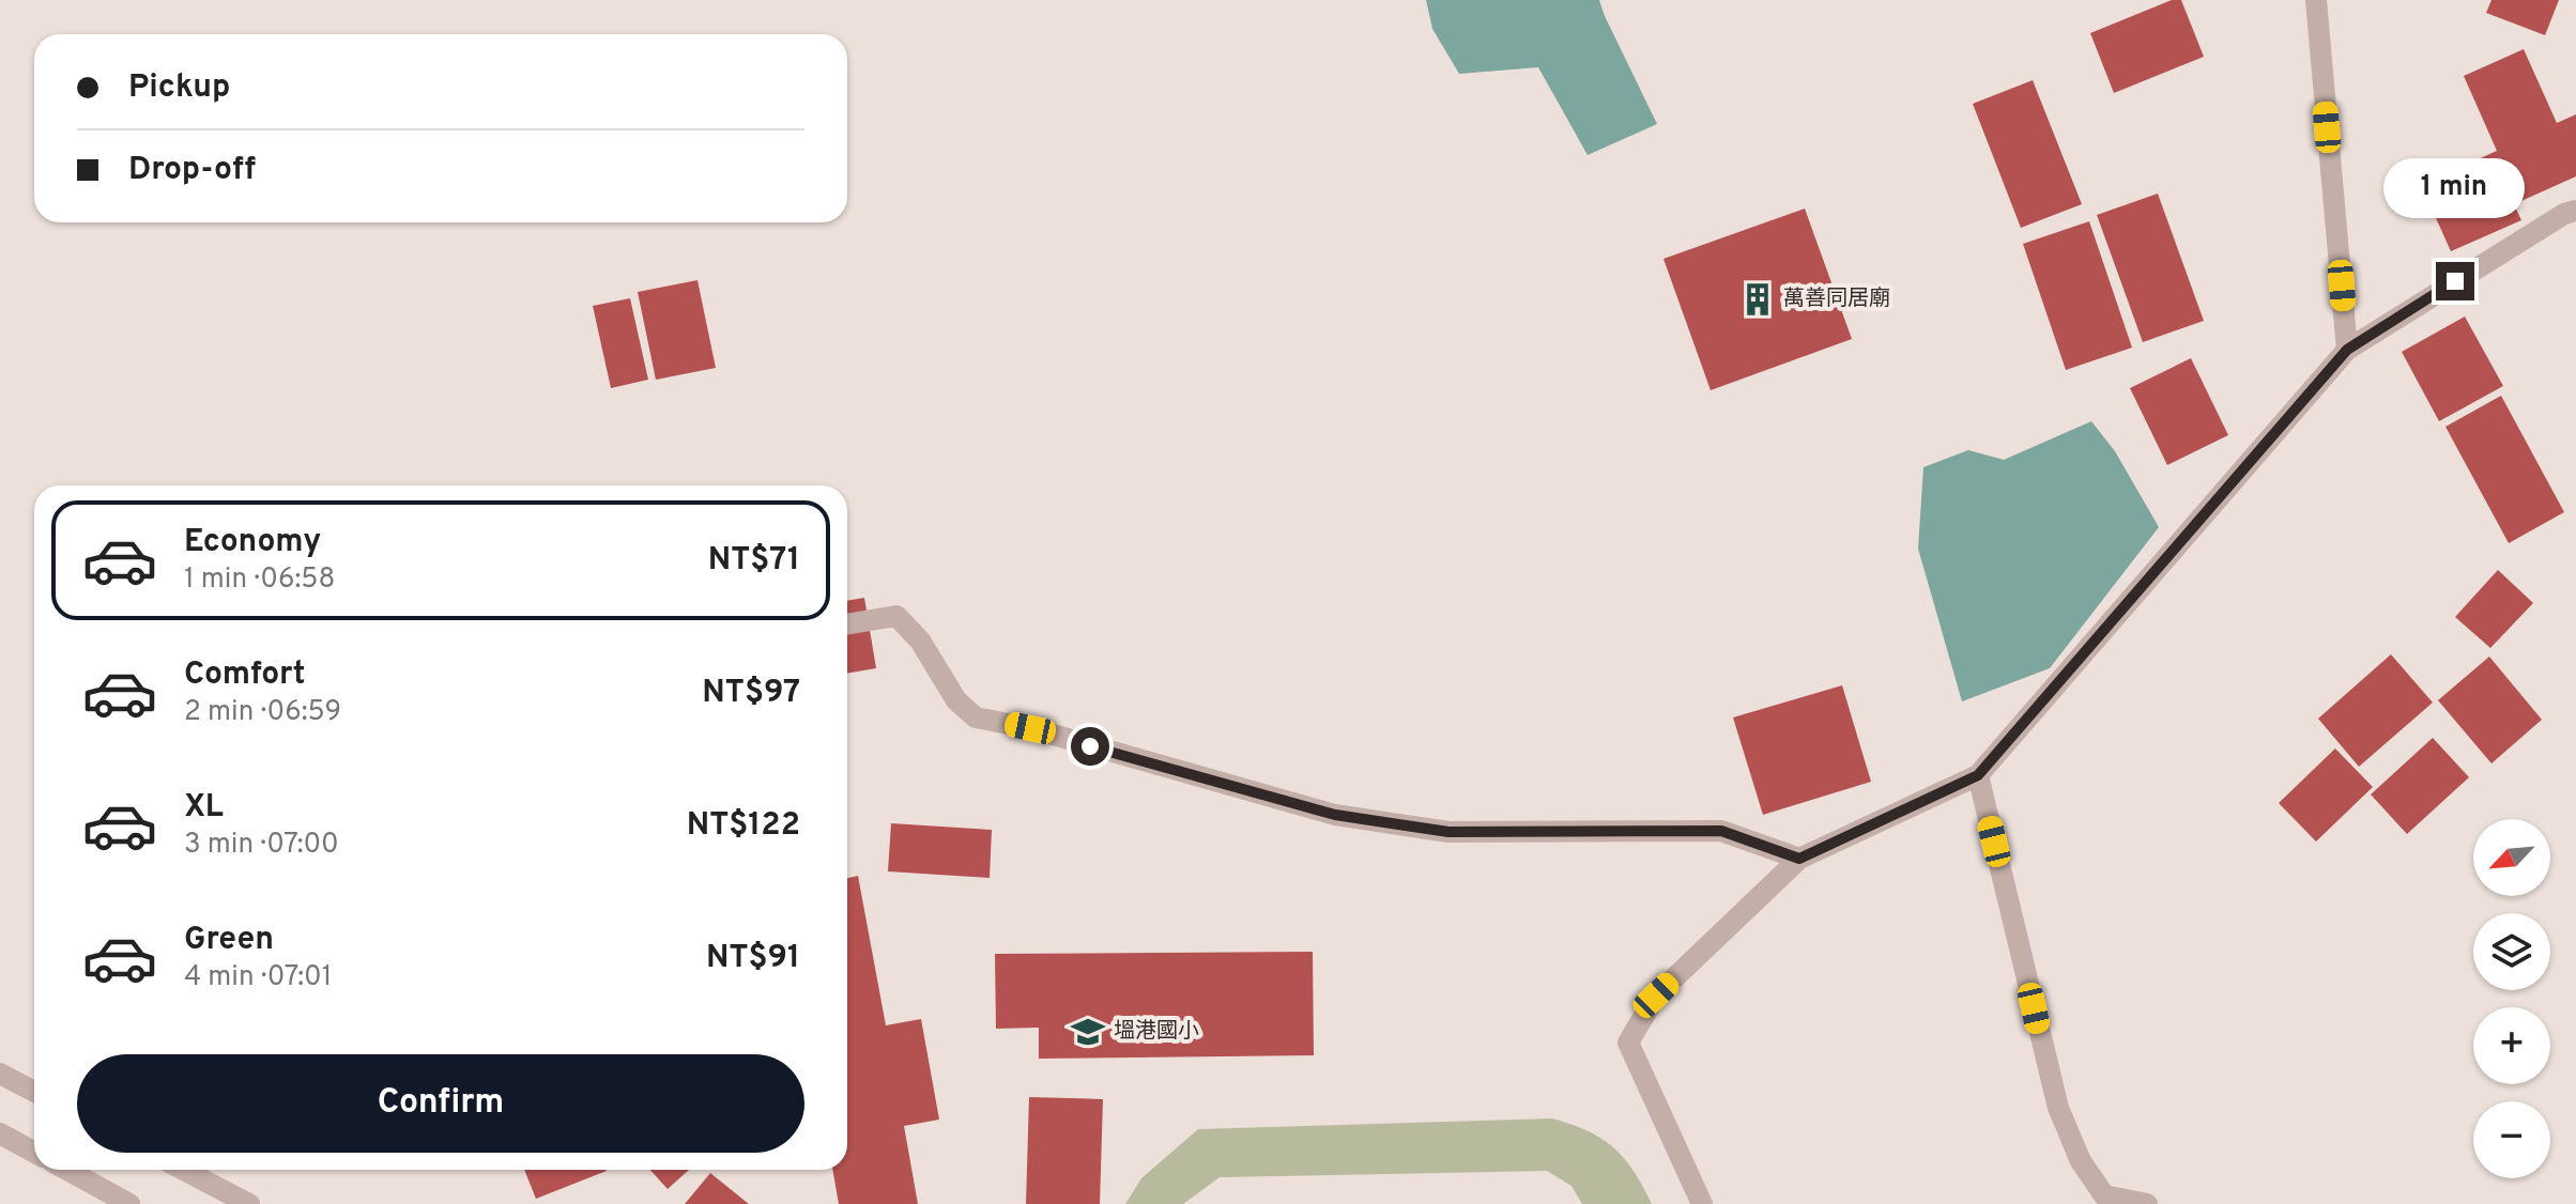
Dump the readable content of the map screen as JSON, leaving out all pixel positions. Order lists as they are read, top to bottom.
{
  "places": {
    "building": ["萬善同居廟"],
    "school or university": ["塭港國小"]
  },
  "north": "bottom left",
  "page": {
    "banner": ["Pickup", "Drop-off"],
    "bubble": "1 min",
    "list": [
      {
        "name": "Economy",
        "note": "1 min · 06:58",
        "value": "NT$71"
      },
      {
        "name": "Comfort",
        "note": "2 min · 06:59",
        "value": "NT$97"
      },
      {
        "name": "XL",
        "note": "3 min · 07:00",
        "value": "NT$122"
      },
      {
        "name": "Green",
        "note": "4 min · 07:01",
        "value": "NT$91"
      }
    ],
    "map_buttons": ["+", "−"],
    "buttons": "Confirm"
  }
}
